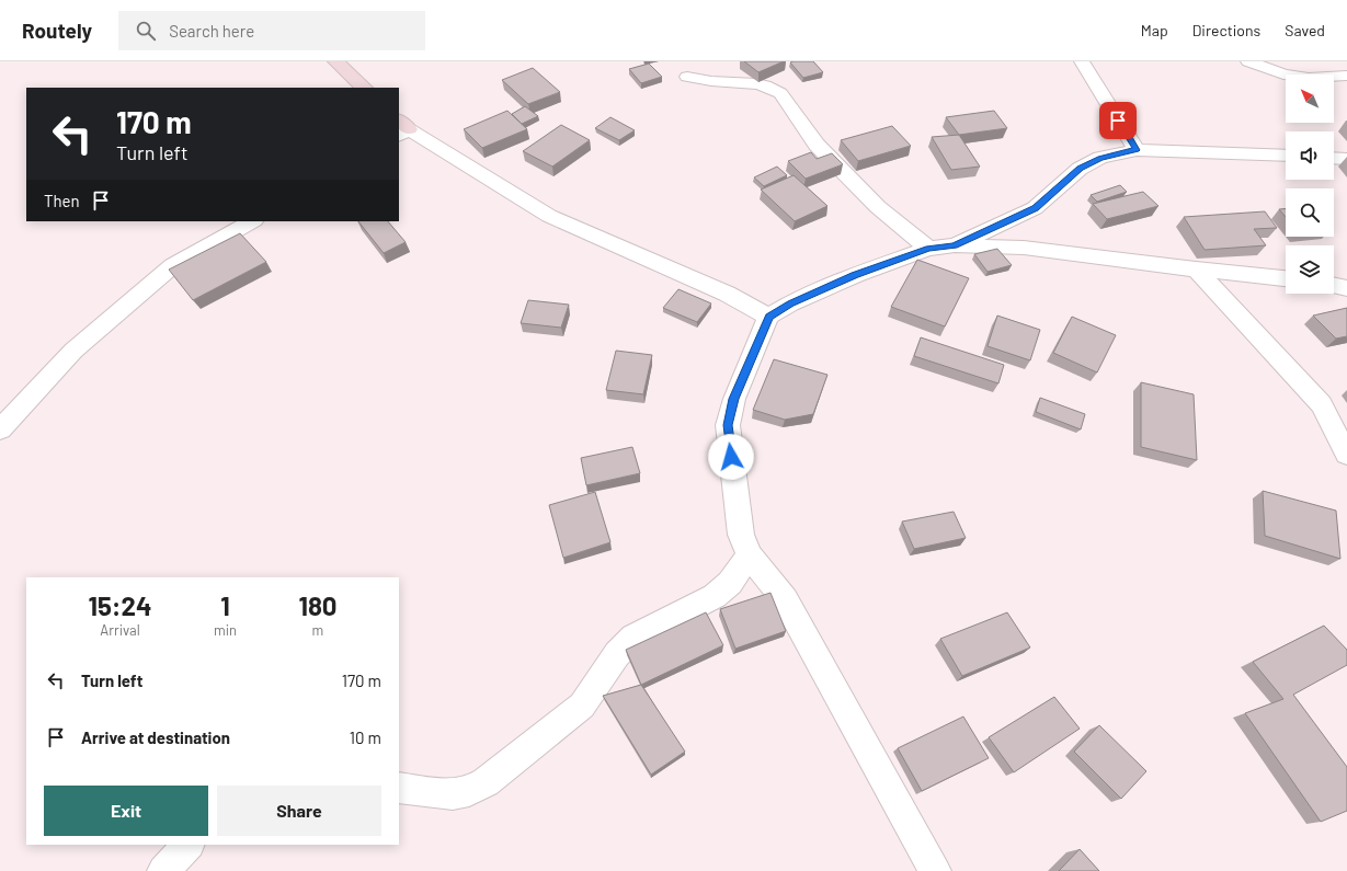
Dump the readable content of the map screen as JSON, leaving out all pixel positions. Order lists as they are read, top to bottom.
{
  "north": "top left",
  "page": {
    "header": "Routely",
    "search": "Search here",
    "nav": ["Map", "Directions", "Saved"],
    "turn": ["170 m", "Turn left"],
    "then": "Then",
    "eta": [
      "15:24",
      "Arrival",
      "1",
      "min",
      "180",
      "m"
    ],
    "list": [
      {
        "name": "Turn left",
        "value": "170 m"
      },
      {
        "name": "Arrive at destination",
        "value": "10 m"
      }
    ],
    "buttons": ["Exit", "Share"]
  }
}
